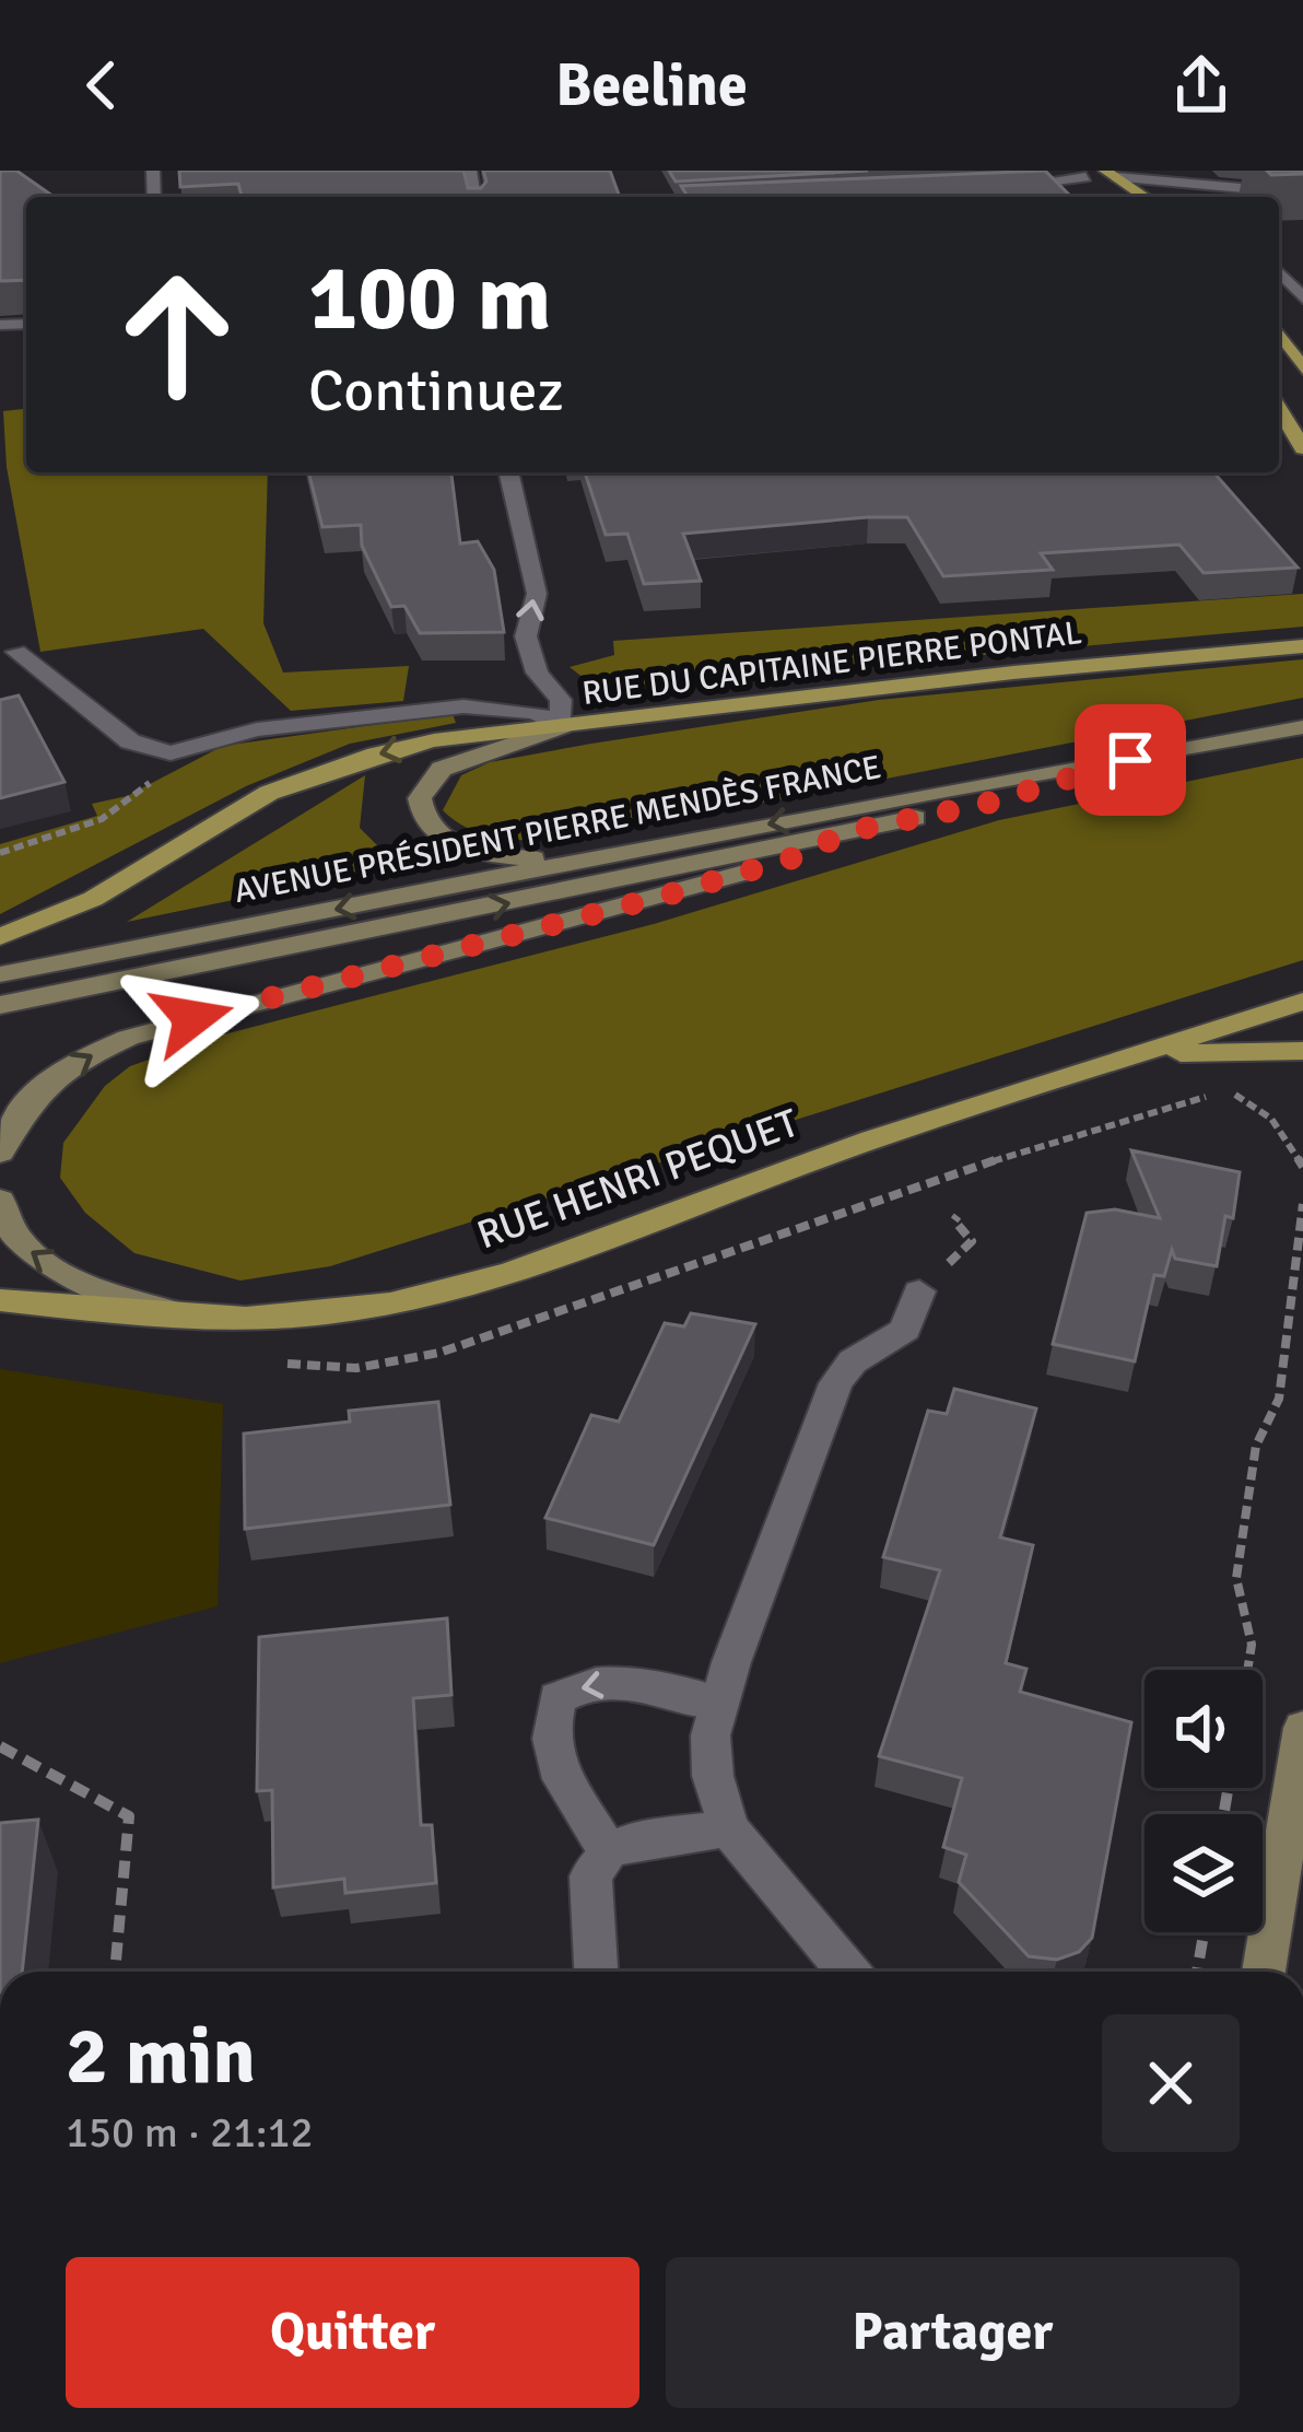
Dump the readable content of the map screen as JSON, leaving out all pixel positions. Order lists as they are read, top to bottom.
{
  "streets": {
    "main road": ["RUE DU CAPITAINE PIERRE PONTAL", "AVENUE PRÉSIDENT PIERRE MENDÈS FRANCE", "RUE HENRI PEQUET"]
  },
  "page": {
    "header": "Beeline",
    "turn": ["100 m", "Continuez"],
    "heading": ["2 min", "150 m · 21:12"],
    "buttons": ["Quitter", "Partager"]
  }
}
